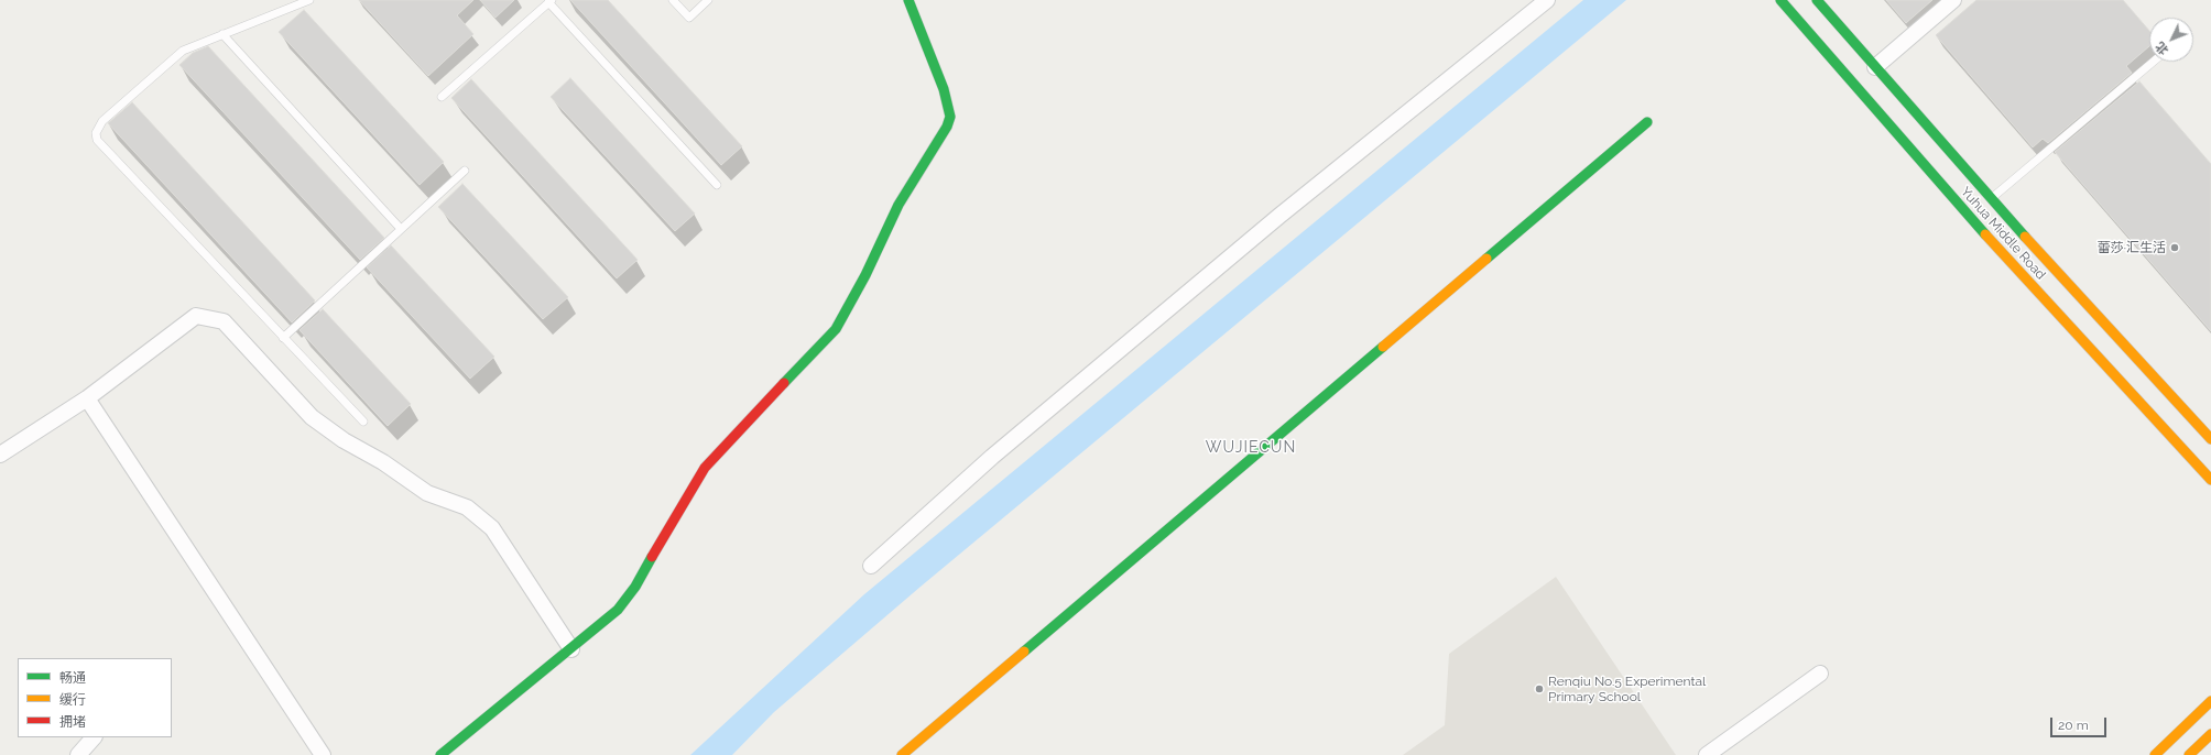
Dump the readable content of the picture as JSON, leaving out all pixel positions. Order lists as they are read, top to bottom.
{
  "streets": {
    "street": ["Yuhua Middle Road"]
  },
  "districts": ["WUJIECUN"],
  "places": ["蕾莎·汇生活", "Renqiu No.5 Experimental Primary School"],
  "legend": ["畅通", "缓行", "拥堵"],
  "scale_bar": "20 m",
  "north": "bottom left"
}
